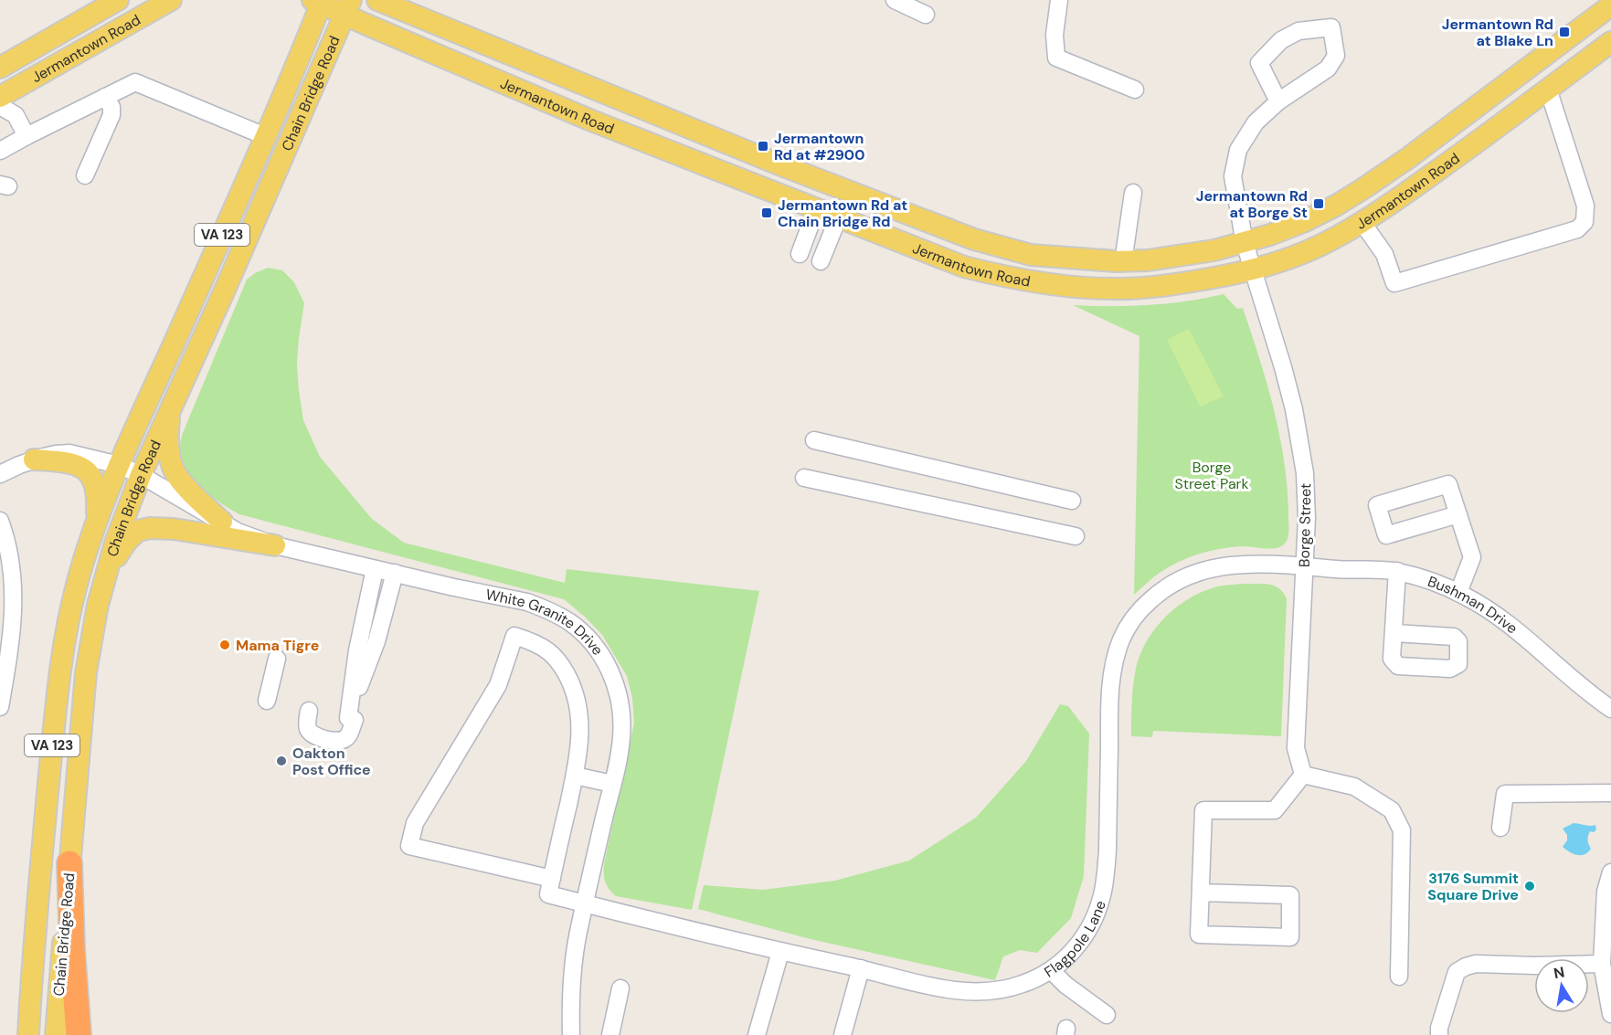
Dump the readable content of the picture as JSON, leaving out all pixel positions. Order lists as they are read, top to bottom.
{
  "streets": {
    "main road": ["Jermantown Road", "Chain Bridge Road", "VA 123"],
    "street": [
      "Borge Street",
      "Bushman Drive",
      "White Granite Drive",
      "Flagpole Lane"
    ]
  },
  "crossings": [
    ["Jermantown Road", "Chain Bridge Road"],
    ["Jermantown Road", "Borge Street"],
    ["Chain Bridge Road", "White Granite Drive"],
    ["Borge Street", "Bushman Drive"],
    ["Borge Street", "Flagpole Lane"],
    ["Bushman Drive", "Flagpole Lane"],
    ["White Granite Drive", "Flagpole Lane"]
  ],
  "parks": ["Borge Street Park"],
  "places": {
    "transit": [
      "Jermantown Rd at Blake Ln",
      "Jermantown Rd at #2900",
      "Jermantown Rd at Borge St",
      "Jermantown Rd at Chain Bridge Rd"
    ],
    "other": ["Mama Tigre", "Oakton Post Office", "3176 Summit Square Drive"]
  },
  "north": "top"
}
